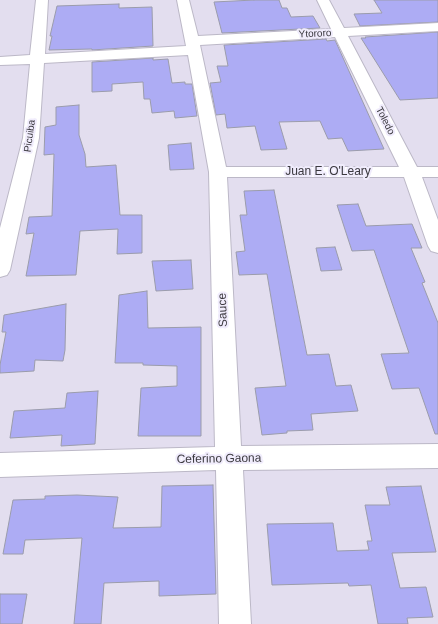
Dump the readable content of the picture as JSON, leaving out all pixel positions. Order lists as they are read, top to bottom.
{
  "streets": {
    "street": [
      "Ytororo",
      "Toledo",
      "Picuiba",
      "Juan E. O'Leary",
      "Sauce",
      "Ceferino Gaona"
    ]
  },
  "crossings": [
    ["Ytororo", "Toledo"],
    ["Ytororo", "Picuiba"],
    ["Ytororo", "Sauce"],
    ["Toledo", "Juan E. O'Leary"],
    ["Juan E. O'Leary", "Sauce"],
    ["Sauce", "Ceferino Gaona"]
  ]
}
